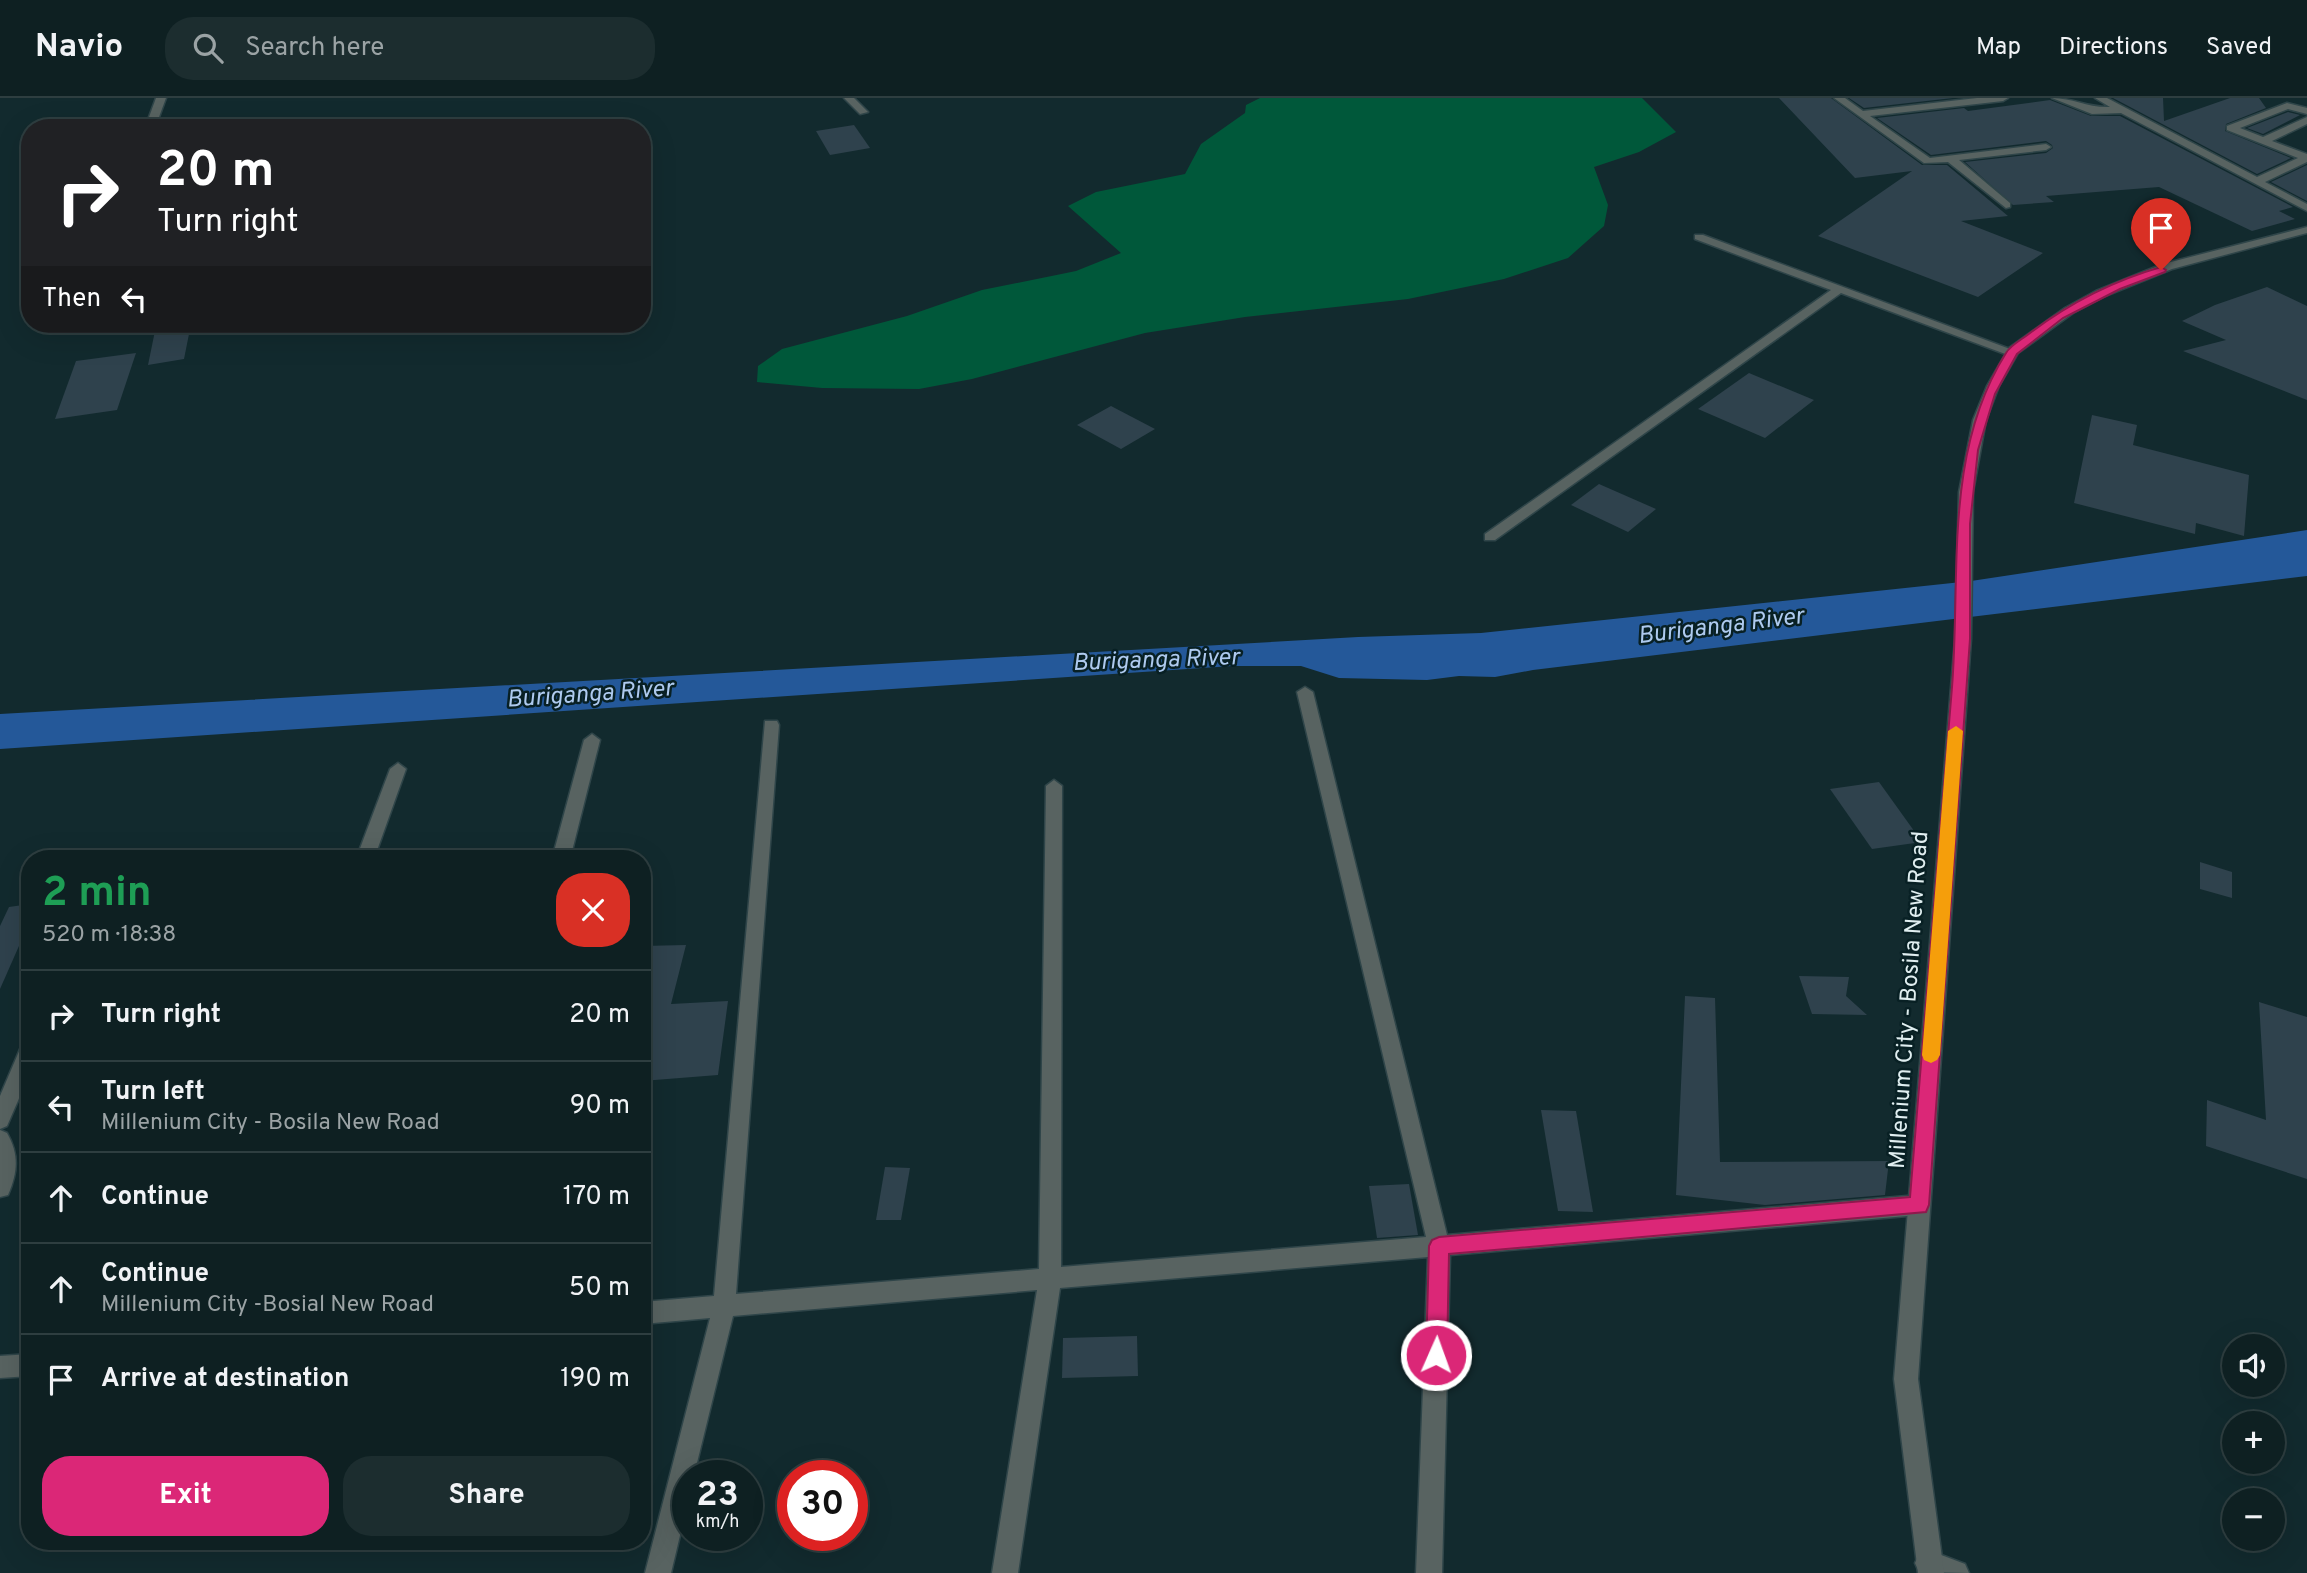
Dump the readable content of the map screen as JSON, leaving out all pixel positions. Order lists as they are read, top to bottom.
{
  "streets": {
    "street": ["Millenium City - Bosila New Road"]
  },
  "water": ["Buriganga River"],
  "page": {
    "header": "Navio",
    "search": "Search here",
    "nav": ["Map", "Directions", "Saved"],
    "turn": ["20 m", "Turn right"],
    "then": "Then",
    "heading": ["2 min", "520 m · 18:38"],
    "list": [
      {
        "name": "Turn right",
        "value": "20 m"
      },
      {
        "name": "Turn left",
        "note": "Millenium City - Bosila New Road",
        "value": "90 m"
      },
      {
        "name": "Continue",
        "value": "170 m"
      },
      {
        "name": "Continue",
        "note": "Millenium City -Bosial New Road",
        "value": "50 m"
      },
      {
        "name": "Arrive at destination",
        "value": "190 m"
      }
    ],
    "map_buttons": ["+", "−"],
    "buttons": ["Exit", "Share"],
    "speed": "23 km/h",
    "limit": "30"
  }
}
